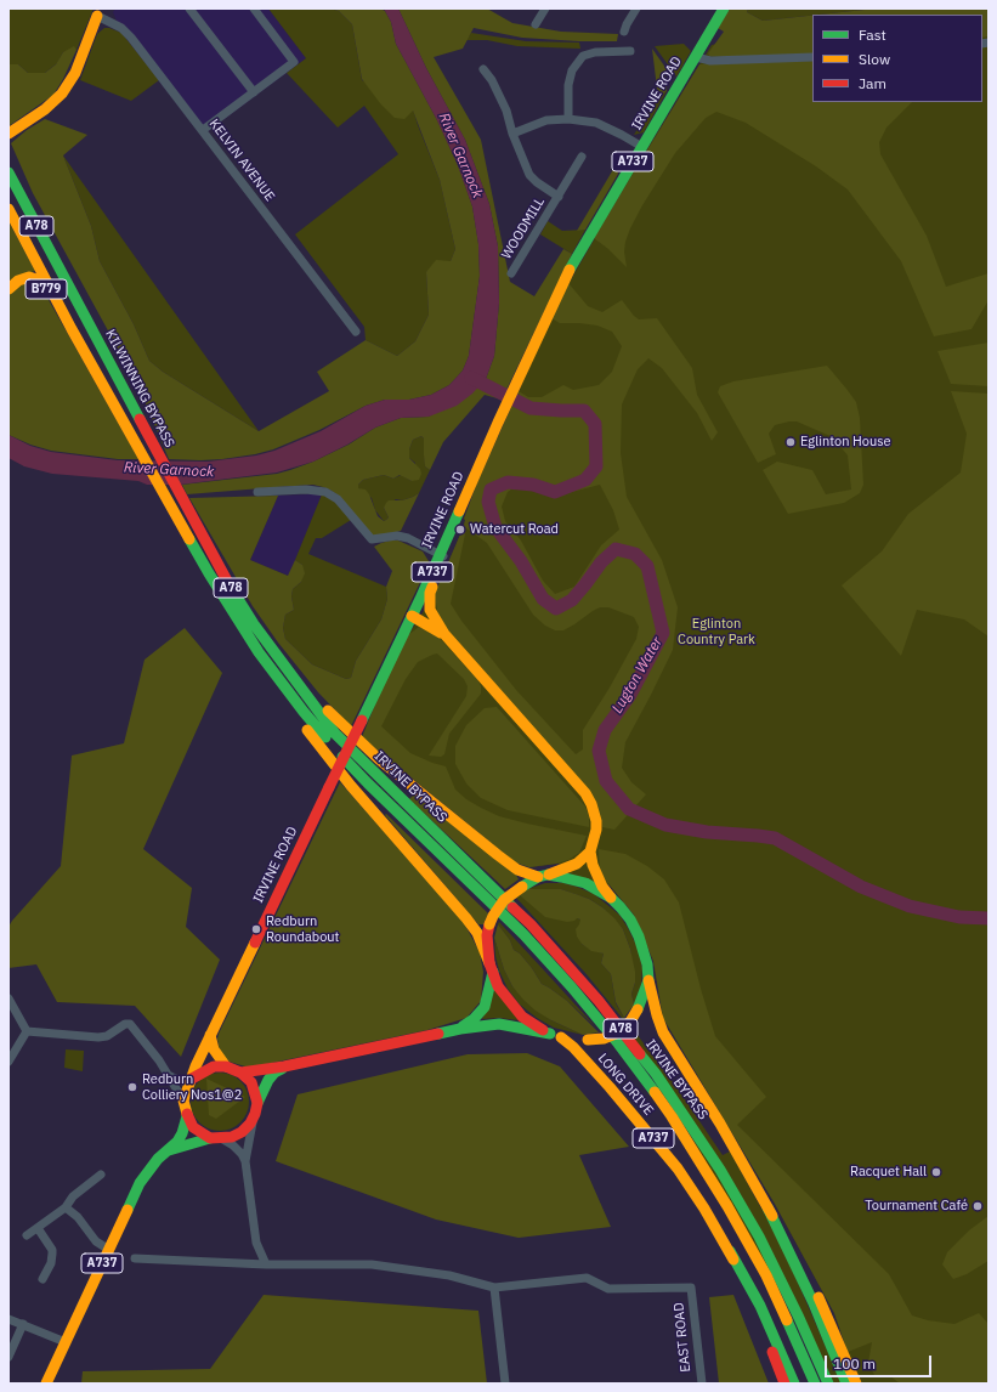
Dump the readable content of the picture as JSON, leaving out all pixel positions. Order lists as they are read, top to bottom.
{
  "streets": {
    "main road": [
      "IRVINE ROAD",
      "A737",
      "A78",
      "B779",
      "KILWINNING BYPASS",
      "IRVINE BYPASS",
      "LONG DRIVE"
    ],
    "street": ["KELVIN AVENUE", "WOODMILL", "EAST ROAD"]
  },
  "crossings": [
    ["IRVINE ROAD", "A737"],
    ["B779", "KILWINNING BYPASS"],
    ["KILWINNING BYPASS", "IRVINE BYPASS"]
  ],
  "water": ["River Garnock", "Lugton Water"],
  "parks": ["Eglinton Country Park"],
  "places": [
    "Eglinton House",
    "Watercut Road",
    "Redburn Roundabout",
    "Redburn Colliery Nos1@2",
    "Racquet Hall",
    "Tournament Café"
  ],
  "legend": ["Fast", "Slow", "Jam"],
  "scale_bar": "100 m"
}
